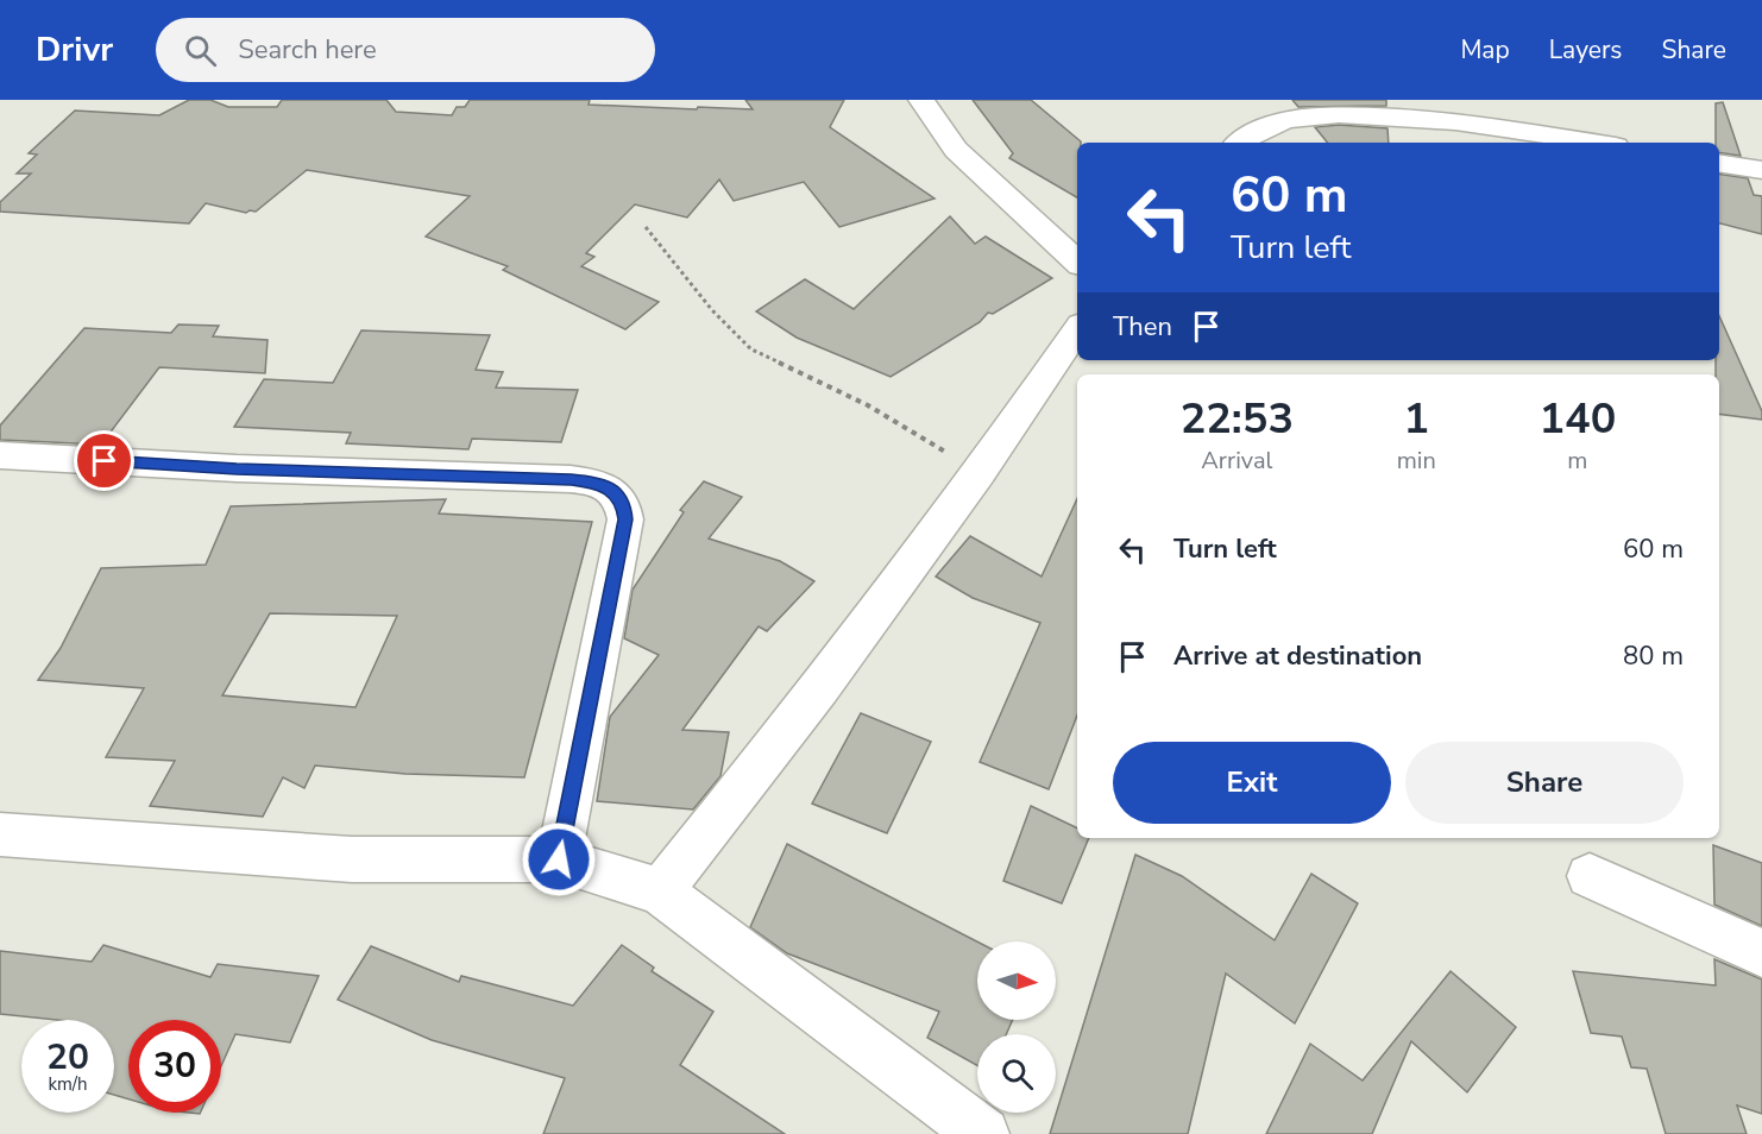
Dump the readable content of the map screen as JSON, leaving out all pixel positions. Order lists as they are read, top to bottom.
{
  "north": "right",
  "page": {
    "header": "Drivr",
    "search": "Search here",
    "nav": ["Map", "Layers", "Share"],
    "turn": ["60 m", "Turn left"],
    "then": "Then",
    "eta": [
      "22:53",
      "Arrival",
      "1",
      "min",
      "140",
      "m"
    ],
    "list": [
      {
        "name": "Turn left",
        "value": "60 m"
      },
      {
        "name": "Arrive at destination",
        "value": "80 m"
      }
    ],
    "buttons": ["Exit", "Share"],
    "speed": "20 km/h",
    "limit": "30"
  }
}
